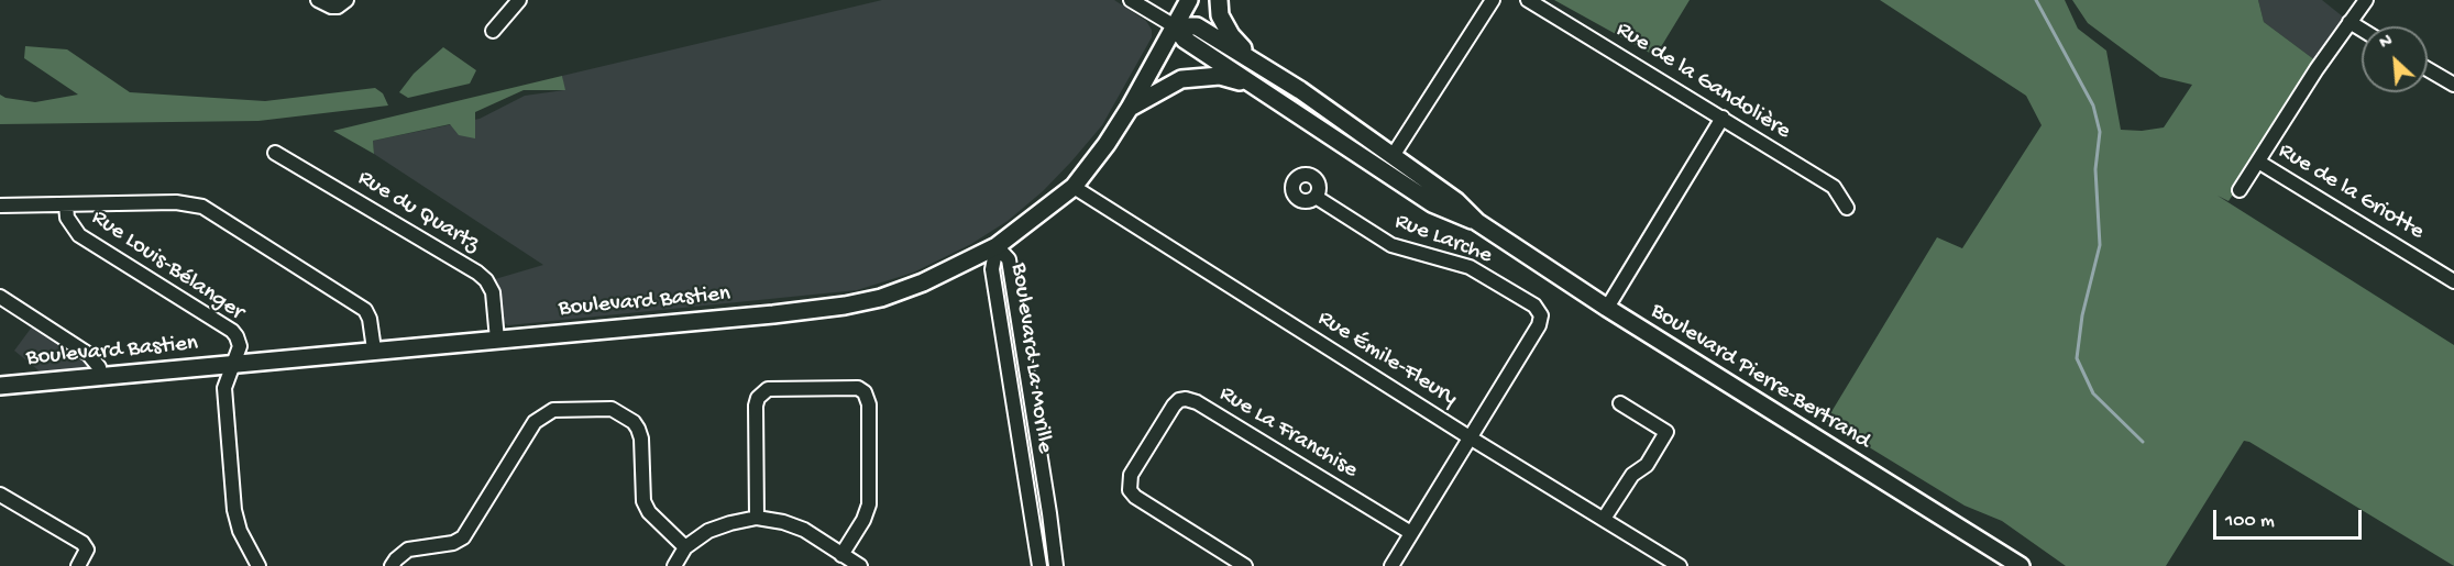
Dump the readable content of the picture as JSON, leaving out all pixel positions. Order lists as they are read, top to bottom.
{
  "streets": {
    "main road": ["Boulevard Bastien", "Boulevard Pierre-Bertrand"],
    "street": [
      "Rue de la Gandolière",
      "Rue de la Griotte",
      "Rue du Quartz",
      "Rue Larche",
      "Rue Louis-Bélanger",
      "Boulevard La Morille",
      "Rue Émile-Fleury",
      "Rue La Franchise"
    ]
  },
  "crossings": [
    ["Rue du Quartz", "Boulevard Bastien"],
    ["Rue Larche", "Rue Émile-Fleury"],
    ["Rue Larche", "Rue La Franchise"],
    ["Rue Louis-Bélanger", "Boulevard Bastien"],
    ["Boulevard Bastien", "Boulevard La Morille"],
    ["Boulevard Bastien", "Rue Émile-Fleury"],
    ["Boulevard Bastien", "Boulevard Pierre-Bertrand"]
  ],
  "scale_bar": "100 m",
  "north": "top left"
}
